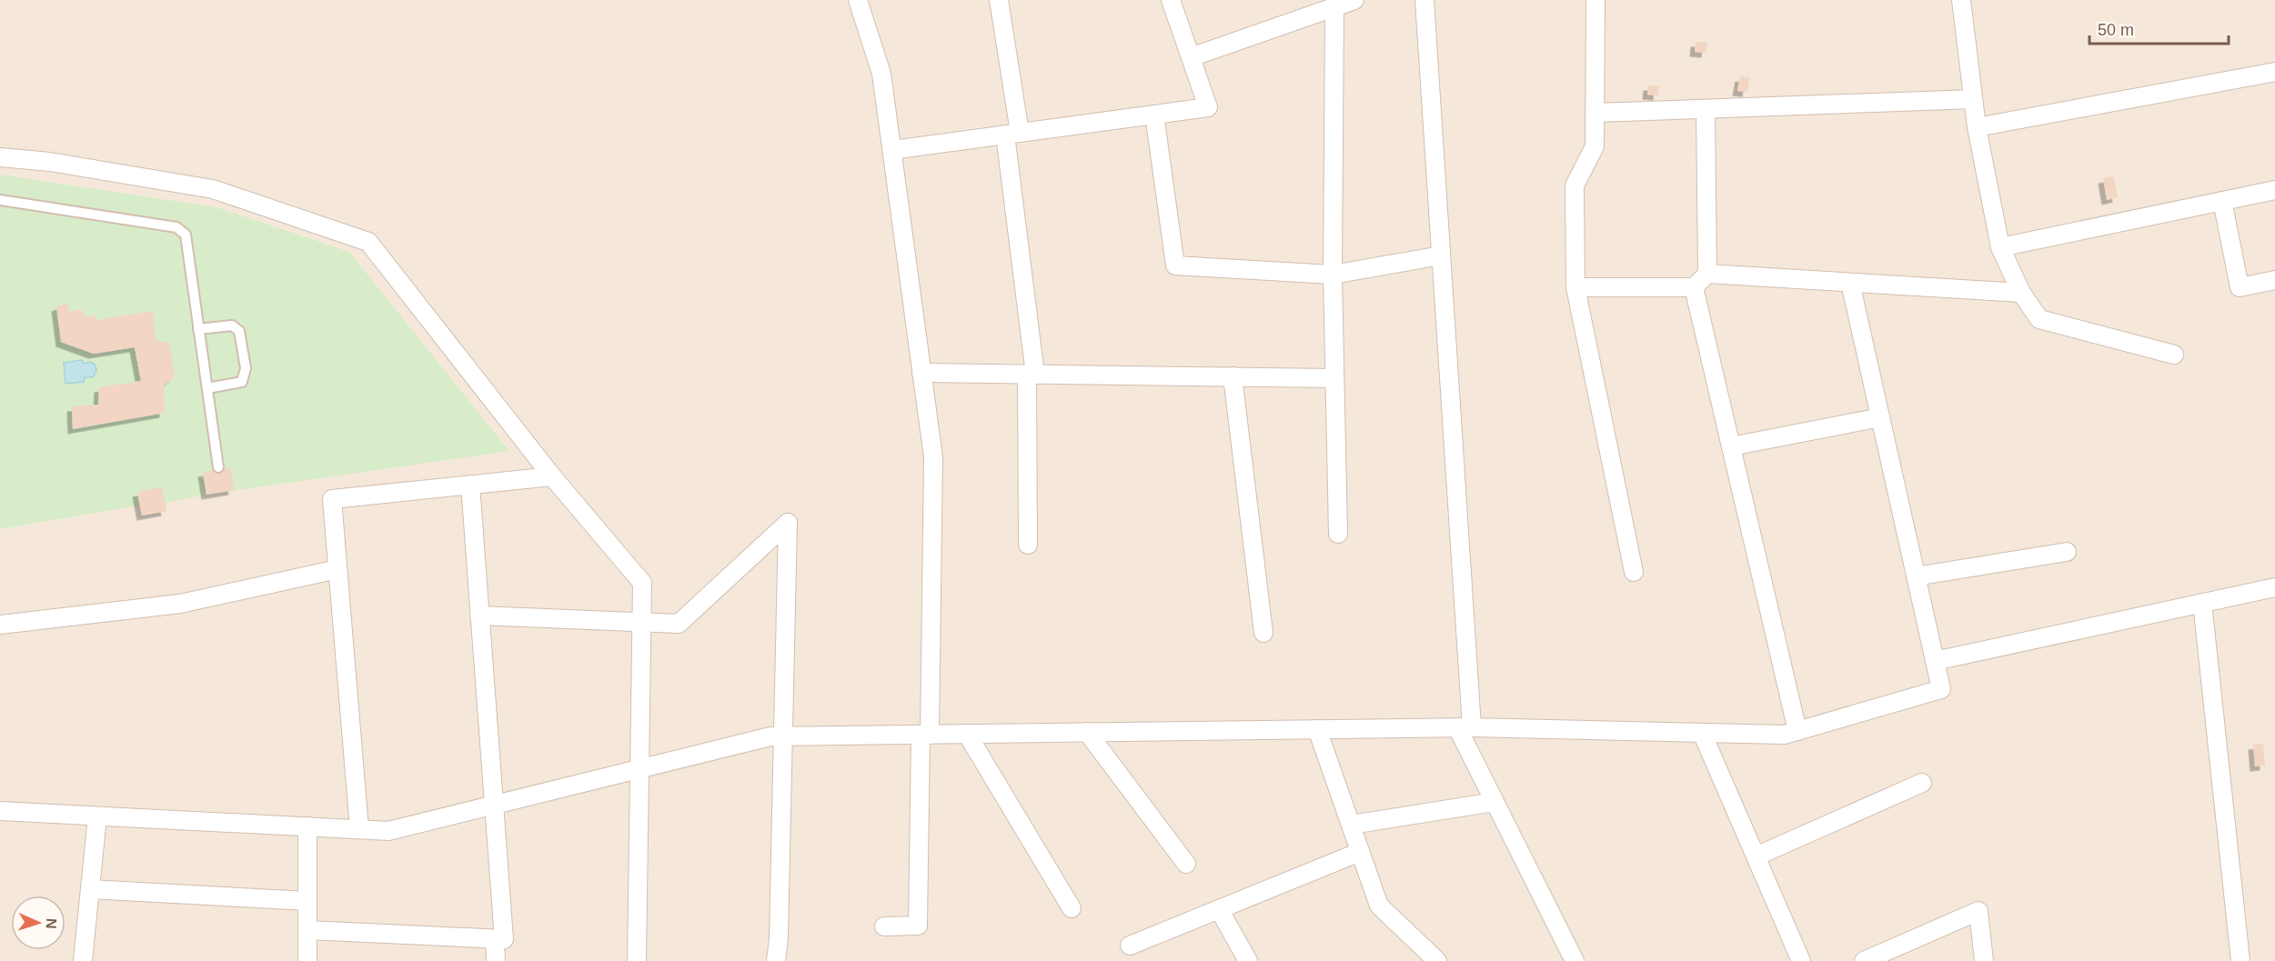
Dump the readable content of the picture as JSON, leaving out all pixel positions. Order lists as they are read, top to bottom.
{
  "scale_bar": "50 m",
  "north": "right"
}
